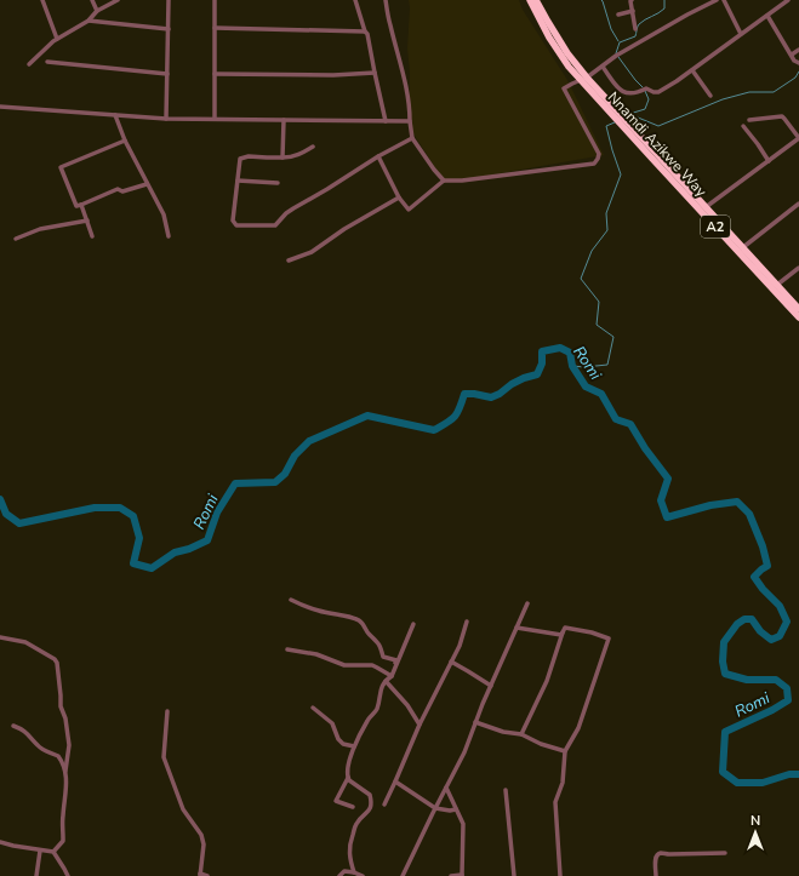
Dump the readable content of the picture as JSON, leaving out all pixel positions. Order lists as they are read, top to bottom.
{
  "streets": {
    "highway": ["Nnamdi Azikwe Way", "A2"]
  },
  "water": ["Romi"],
  "north": "top"
}
